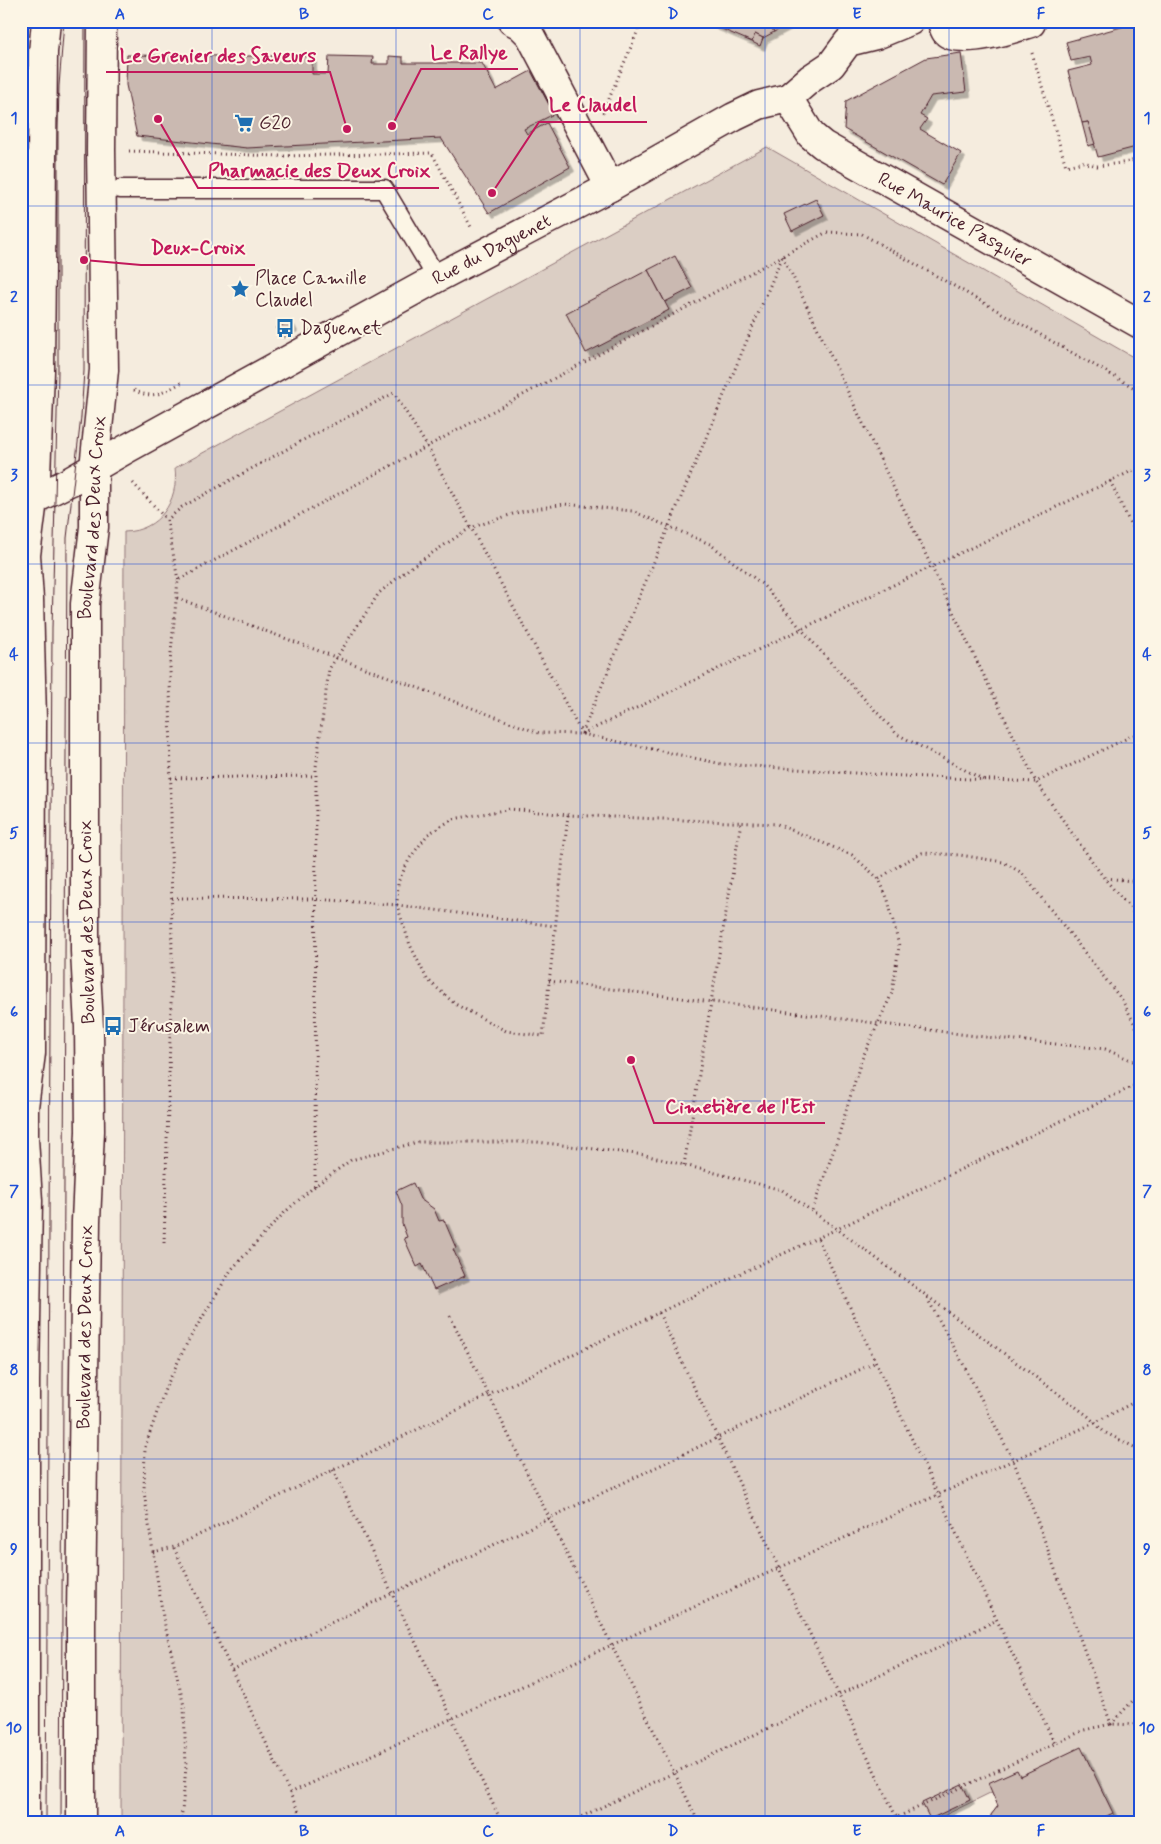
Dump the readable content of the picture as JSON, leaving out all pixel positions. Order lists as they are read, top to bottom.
{
  "streets": {
    "street": ["Rue Maurice Pasquier", "Rue du Daguenet", "Boulevard des Deux Croix"]
  },
  "crossings": [
    ["Rue Maurice Pasquier", "Rue du Daguenet"],
    ["Rue du Daguenet", "Boulevard des Deux Croix"]
  ],
  "places": {
    "other": [
      "Pharmacie des Deux Croix",
      "Le Rallye",
      "Le Grenier des Saveurs",
      "Le Claudel",
      "Deux-Croix",
      "Cimetière de l'Est"
    ],
    "supermarket": ["G20"],
    "place": ["Place Camille Claudel"],
    "bus stop": ["Daguenet", "Jérusalem"]
  },
  "grid": {
    "columns": [
      "A",
      "B",
      "C",
      "D",
      "E",
      "F"
    ],
    "rows": [
      "1",
      "2",
      "3",
      "4",
      "5",
      "6",
      "7",
      "8",
      "9",
      "10"
    ]
  }
}
